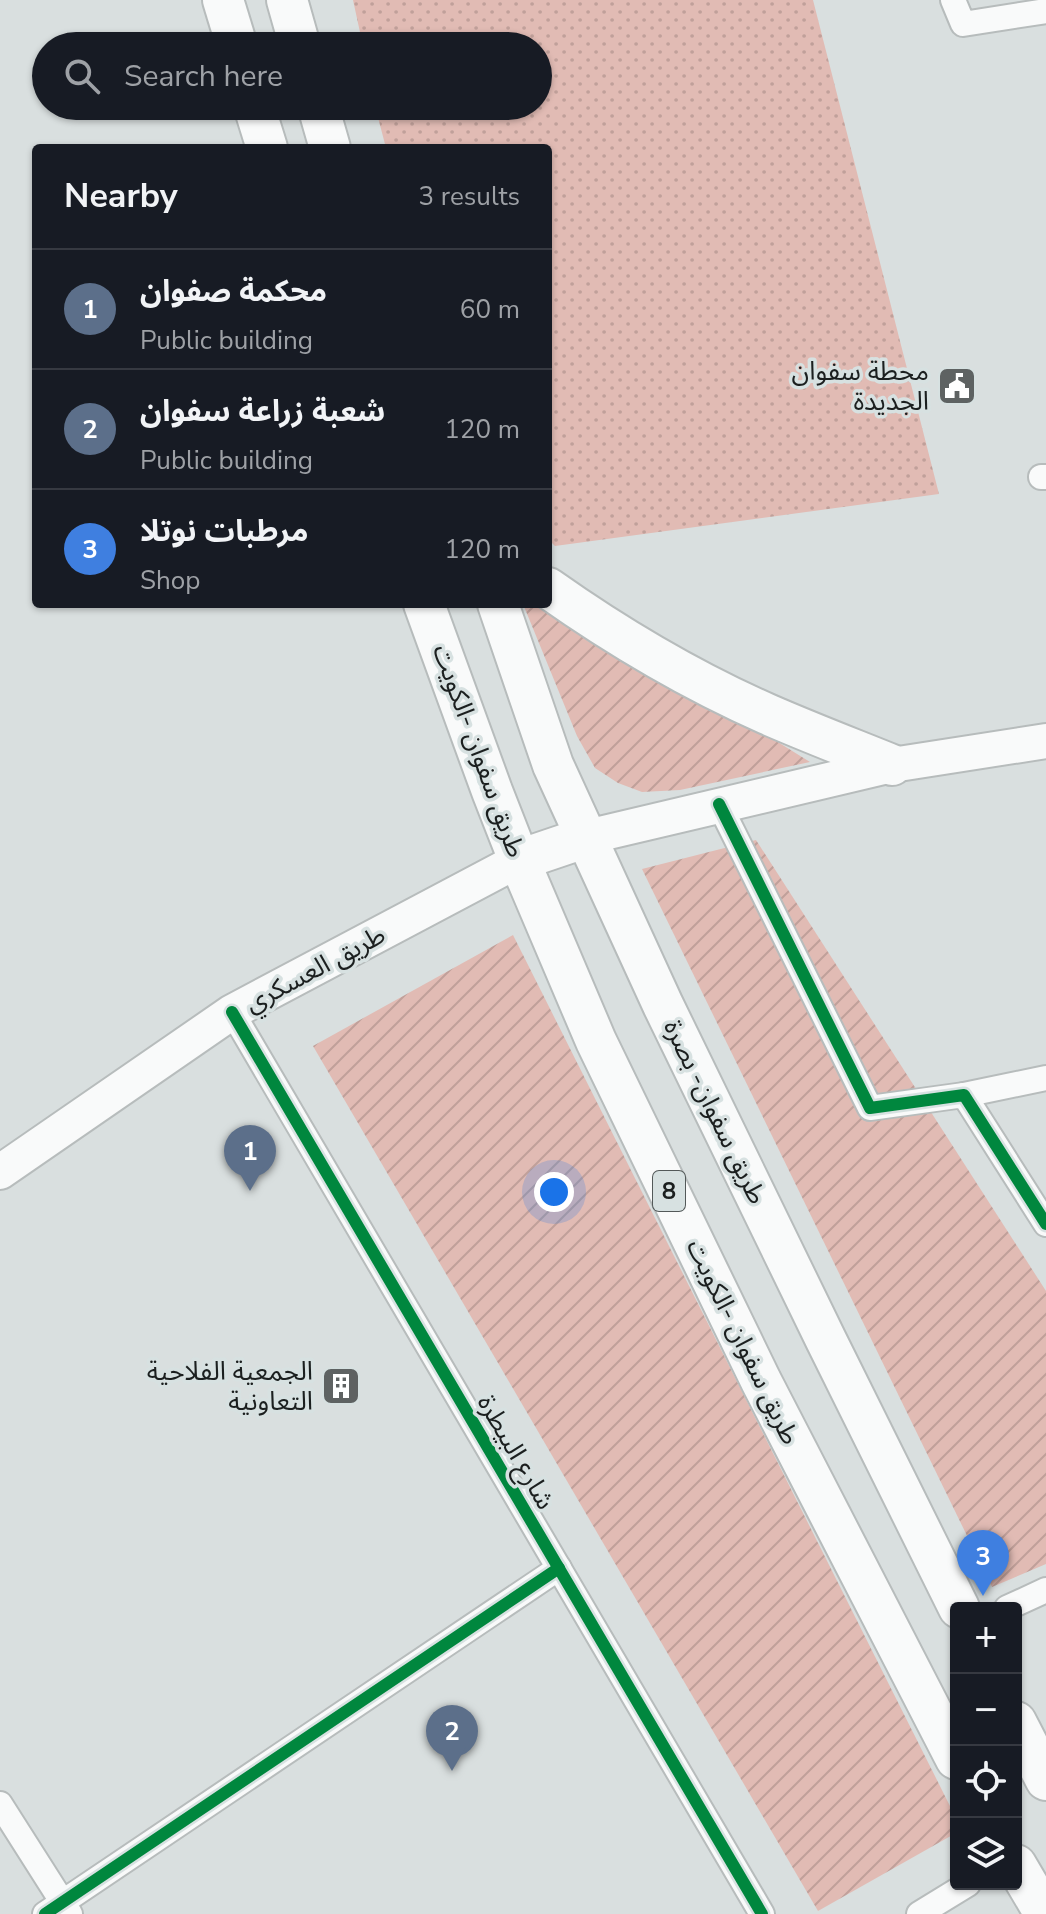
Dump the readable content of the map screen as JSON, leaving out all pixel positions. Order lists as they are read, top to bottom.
{
  "streets": {
    "highway": ["طريق سفوان -الكويت", "طريق سفوان- بصرة", "8"],
    "main road": ["طريق العسكري"],
    "street": ["شارع البيطرة"]
  },
  "crossings": [
    ["طريق سفوان -الكويت", "طريق العسكري"],
    ["طريق العسكري", "شارع البيطرة"]
  ],
  "places": {
    "public building": ["محطة سفوان الجديدة"],
    "building": ["الجمعية الفلاحية التعاونية"]
  },
  "page": {
    "search": "Search here",
    "heading": ["Nearby", "3 results"],
    "list": [
      {
        "mark": "1",
        "name": "محكمة صفوان",
        "note": "Public building",
        "value": "60 m"
      },
      {
        "mark": "2",
        "name": "شعبة زراعة سفوان",
        "note": "Public building",
        "value": "120 m"
      },
      {
        "mark": "3",
        "name": "مرطبات نوتلا",
        "note": "Shop",
        "value": "120 m"
      }
    ],
    "pins": ["1", "3", "2"],
    "map_buttons": ["+", "−"]
  }
}
